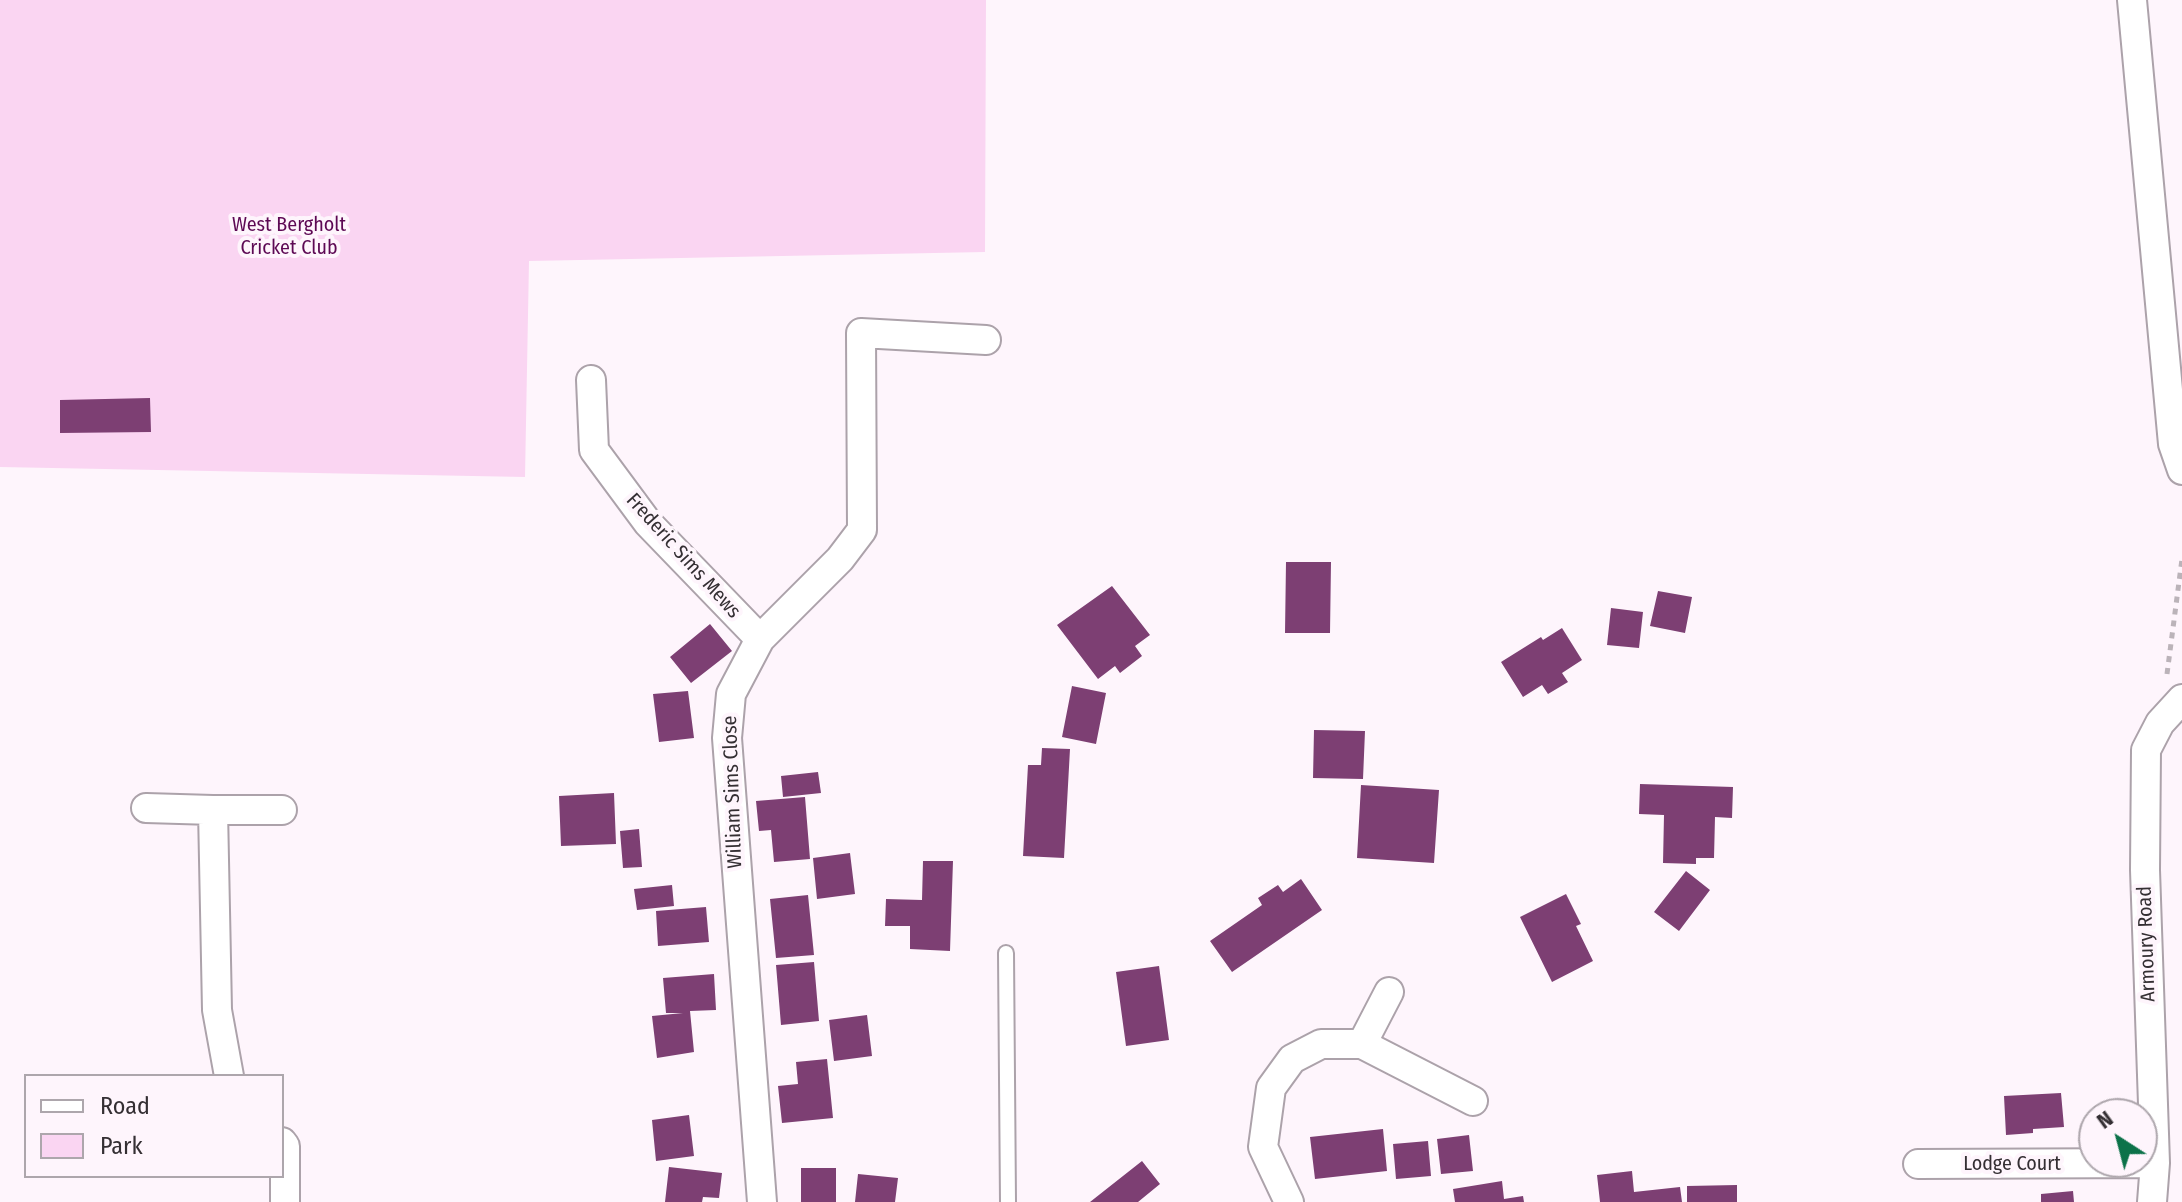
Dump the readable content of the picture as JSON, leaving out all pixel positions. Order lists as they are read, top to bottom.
{
  "streets": {
    "street": [
      "Frederic Sims Mews",
      "William Sims Close",
      "Armoury Road",
      "Lodge Court"
    ]
  },
  "crossings": [
    ["Frederic Sims Mews", "William Sims Close"]
  ],
  "parks": ["West Bergholt Cricket Club"],
  "legend": ["Road", "Park"],
  "north": "top left"
}
